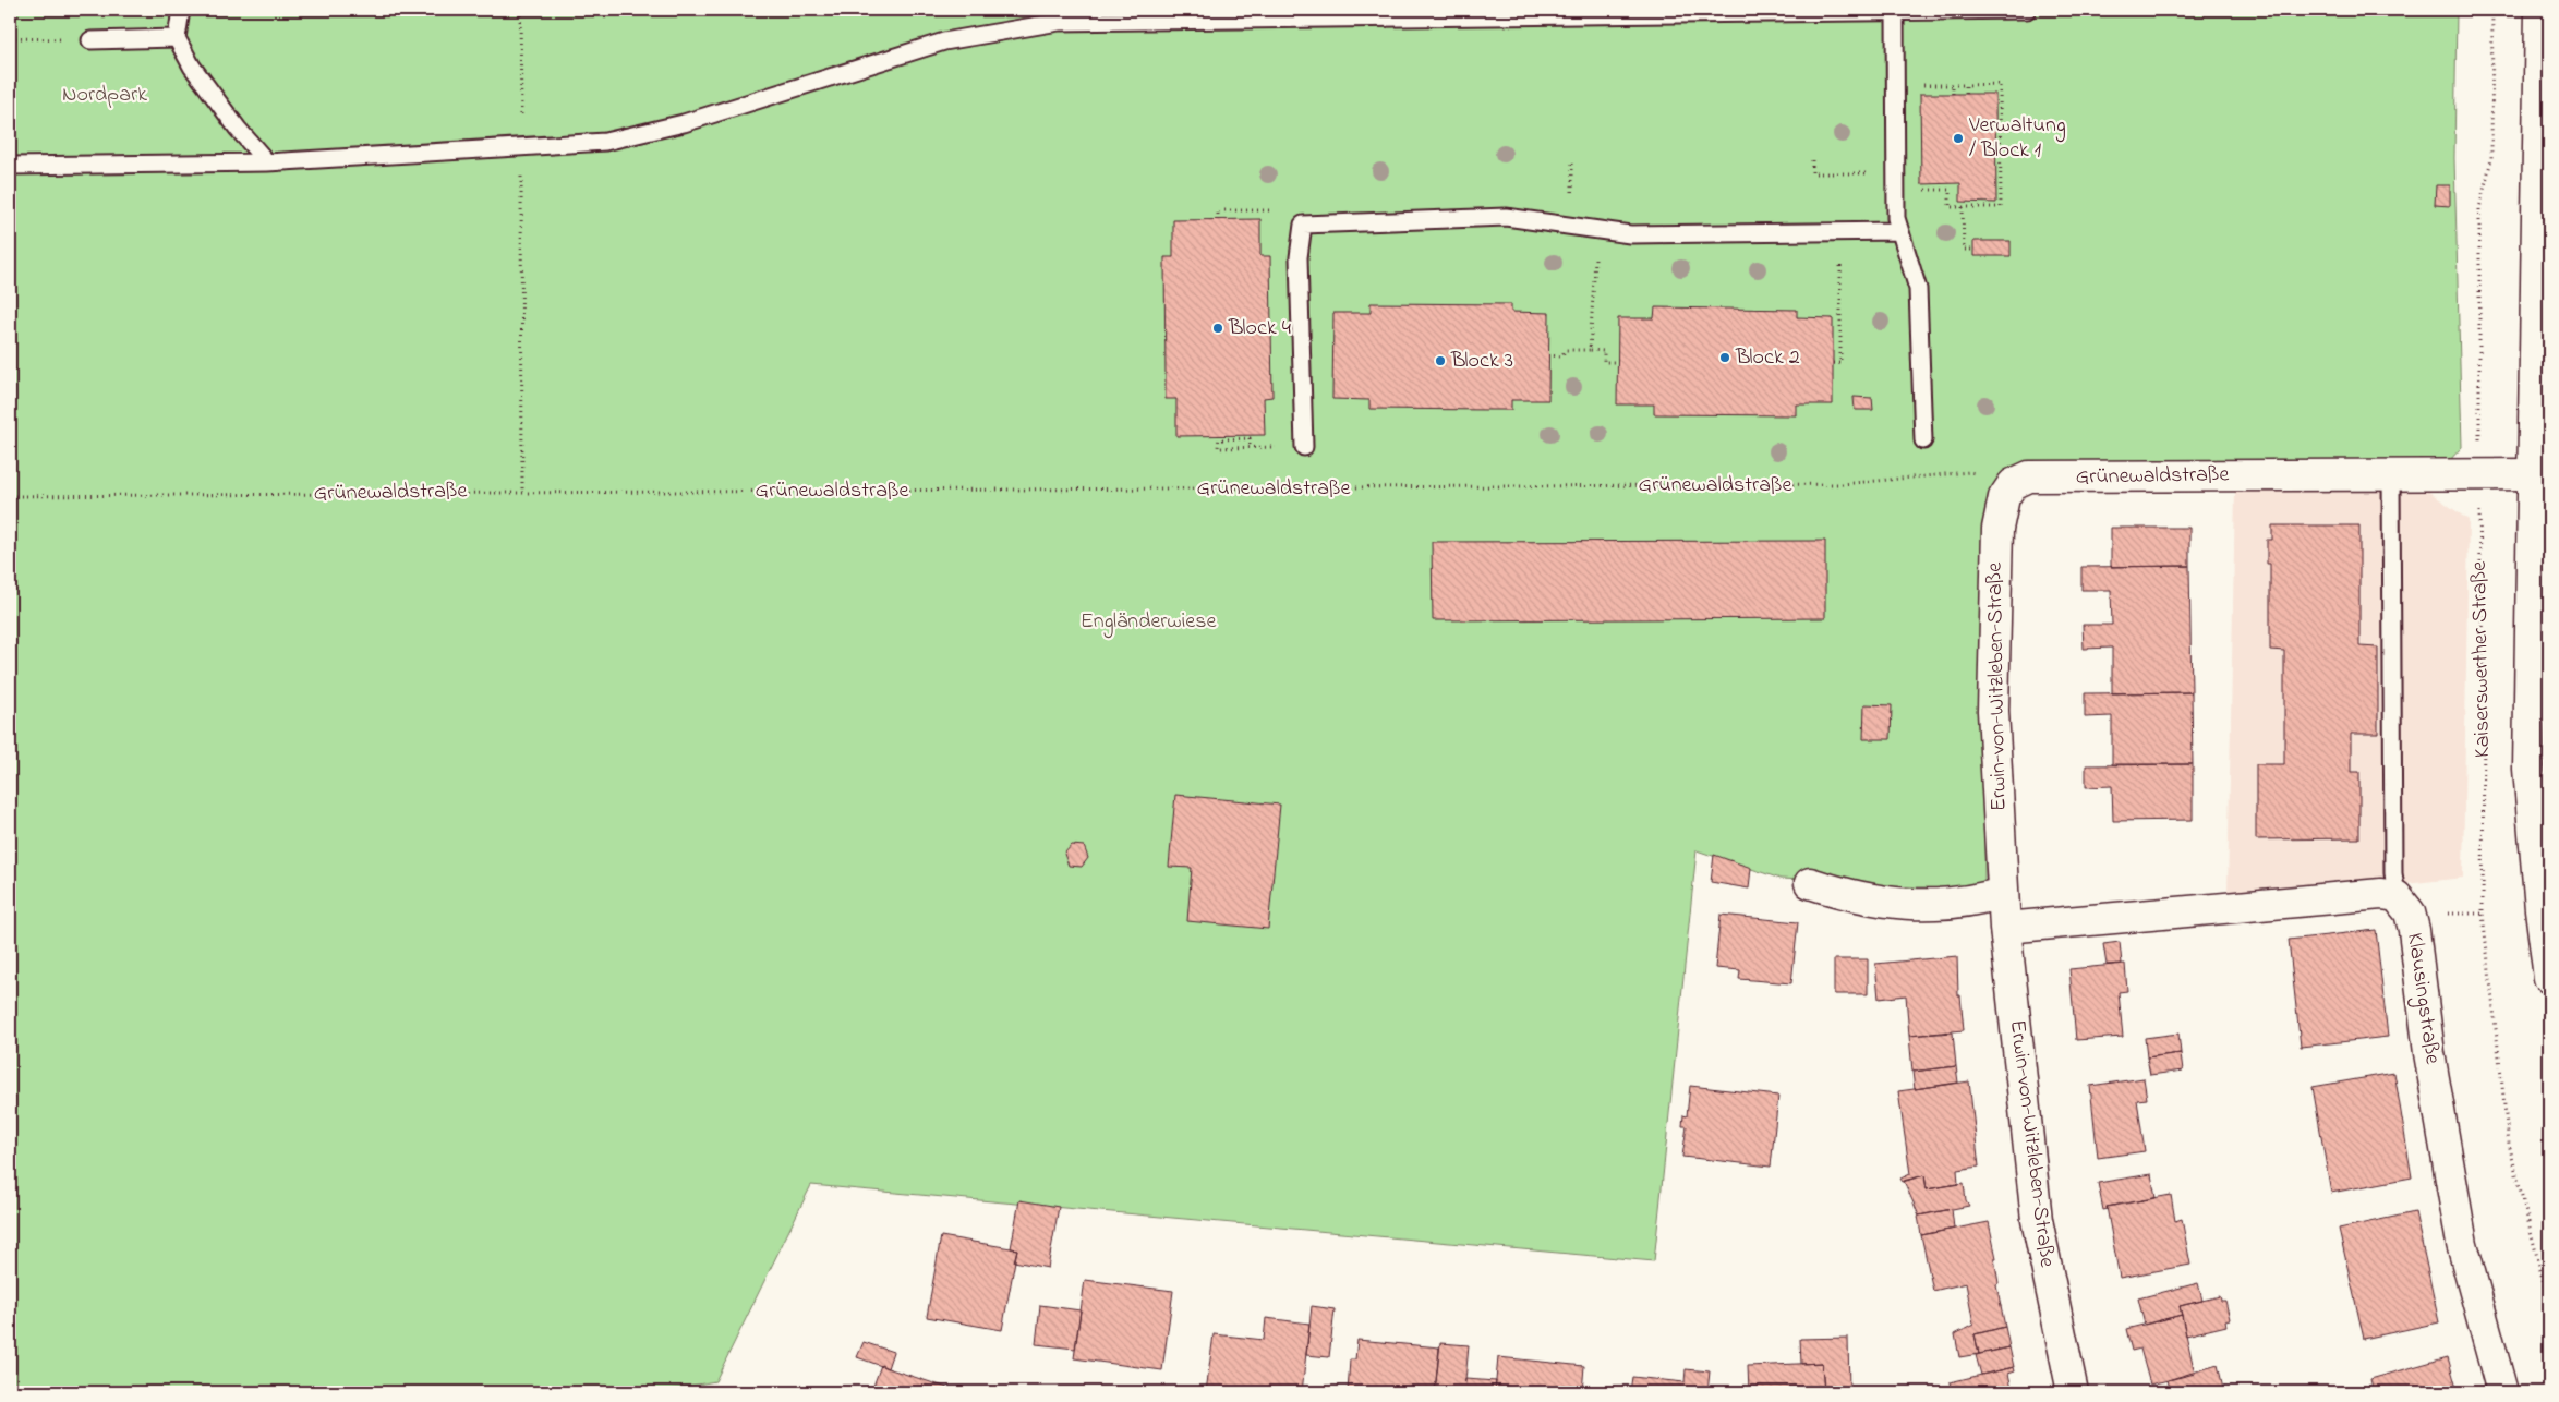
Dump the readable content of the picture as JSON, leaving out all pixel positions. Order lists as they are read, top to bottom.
{
  "streets": {
    "street": [
      "Grünewaldstraße",
      "Kaiserswerther Straße",
      "Erwin-von-Witzleben-Straße",
      "Klausingstraße"
    ]
  },
  "crossings": [
    ["Grünewaldstraße", "Kaiserswerther Straße"],
    ["Grünewaldstraße", "Erwin-von-Witzleben-Straße"]
  ],
  "parks": ["Nordpark", "Engländerwiese"],
  "places": [
    "Verwaltung / Block 1",
    "Block 4",
    "Block 2",
    "Block 3"
  ]
}
